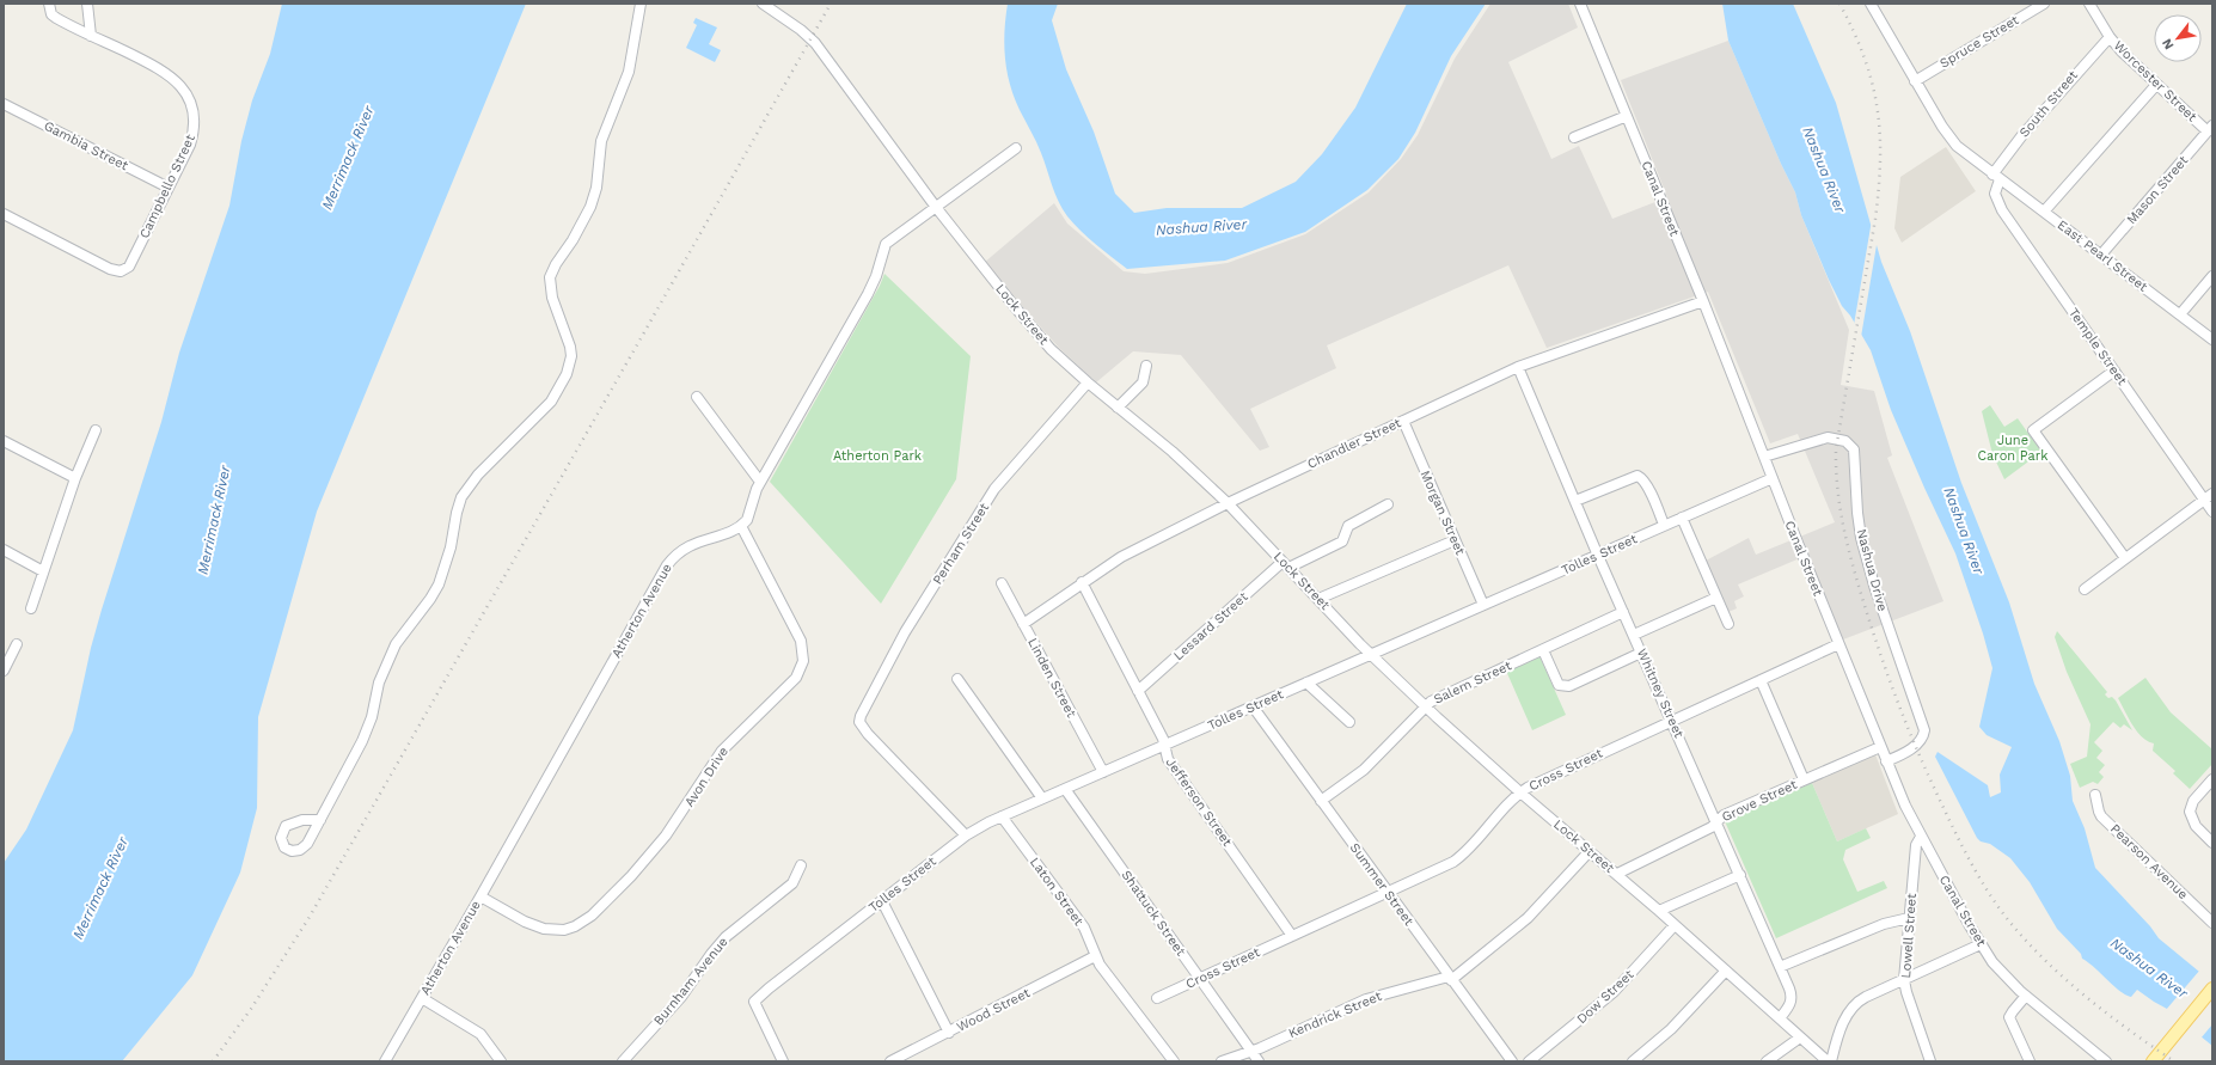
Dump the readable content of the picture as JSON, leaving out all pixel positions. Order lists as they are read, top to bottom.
{
  "streets": {
    "street": [
      "Spruce Street",
      "Worcester Street",
      "South Street",
      "Gambia Street",
      "Campbello Street",
      "Mason Street",
      "Canal Street",
      "East Pearl Street",
      "Lock Street",
      "Temple Street",
      "Chandler Street",
      "Morgan Street",
      "Perham Street",
      "Tolles Street",
      "Nashua Drive",
      "Atherton Avenue",
      "Lessard Street",
      "Linden Street",
      "Salem Street",
      "Whitney Street",
      "Cross Street",
      "Avon Drive",
      "Grove Street",
      "Jefferson Street",
      "Pearson Avenue",
      "Summer Street",
      "Laton Street",
      "Shattuck Street",
      "Lowell Street",
      "Burnham Avenue",
      "Dow Street",
      "Wood Street",
      "Kendrick Street"
    ]
  },
  "crossings": [
    ["Worcester Street", "South Street"],
    ["Worcester Street", "Mason Street"],
    ["South Street", "East Pearl Street"],
    ["South Street", "Temple Street"],
    ["Gambia Street", "Campbello Street"],
    ["Mason Street", "East Pearl Street"],
    ["Canal Street", "Chandler Street"],
    ["Canal Street", "Tolles Street"],
    ["Canal Street", "Nashua Drive"],
    ["Canal Street", "Cross Street"],
    ["Canal Street", "Grove Street"],
    ["Canal Street", "Lowell Street"],
    ["East Pearl Street", "Temple Street"],
    ["Lock Street", "Chandler Street"],
    ["Lock Street", "Perham Street"],
    ["Lock Street", "Tolles Street"],
    ["Lock Street", "Lessard Street"],
    ["Lock Street", "Salem Street"],
    ["Lock Street", "Whitney Street"],
    ["Lock Street", "Cross Street"],
    ["Lock Street", "Grove Street"],
    ["Lock Street", "Dow Street"],
    ["Lock Street", "Kendrick Street"],
    ["Chandler Street", "Morgan Street"],
    ["Chandler Street", "Linden Street"],
    ["Chandler Street", "Whitney Street"],
    ["Chandler Street", "Jefferson Street"],
    ["Morgan Street", "Tolles Street"],
    ["Perham Street", "Tolles Street"],
    ["Tolles Street", "Linden Street"],
    ["Tolles Street", "Whitney Street"],
    ["Tolles Street", "Jefferson Street"],
    ["Tolles Street", "Summer Street"],
    ["Tolles Street", "Laton Street"],
    ["Tolles Street", "Shattuck Street"],
    ["Atherton Avenue", "Avon Drive"],
    ["Lessard Street", "Jefferson Street"],
    ["Salem Street", "Whitney Street"],
    ["Salem Street", "Summer Street"],
    ["Whitney Street", "Cross Street"],
    ["Whitney Street", "Grove Street"],
    ["Cross Street", "Jefferson Street"],
    ["Cross Street", "Summer Street"],
    ["Cross Street", "Shattuck Street"],
    ["Summer Street", "Kendrick Street"],
    ["Laton Street", "Wood Street"],
    ["Shattuck Street", "Kendrick Street"]
  ],
  "water": ["Merrimack River", "Nashua River"],
  "parks": ["June Caron Park", "Atherton Park"],
  "north": "bottom left"
}
